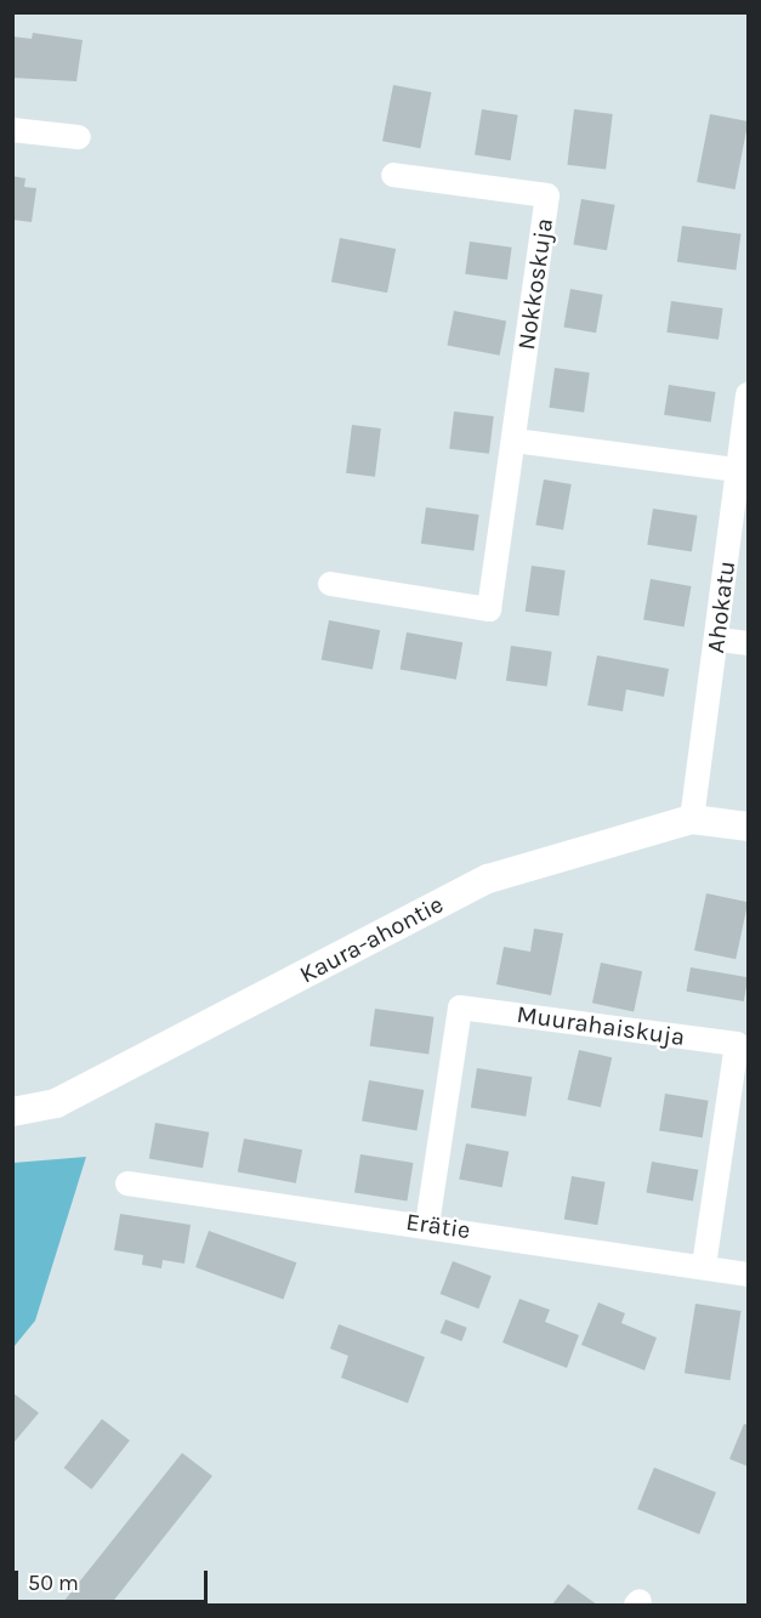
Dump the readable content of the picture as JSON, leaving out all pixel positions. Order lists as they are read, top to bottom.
{
  "streets": {
    "street": [
      "Nokkoskuja",
      "Ahokatu",
      "Kaura-ahontie",
      "Muurahaiskuja",
      "Erätie"
    ]
  },
  "crossings": [
    ["Ahokatu", "Kaura-ahontie"],
    ["Muurahaiskuja", "Erätie"]
  ],
  "scale_bar": "50 m"
}
